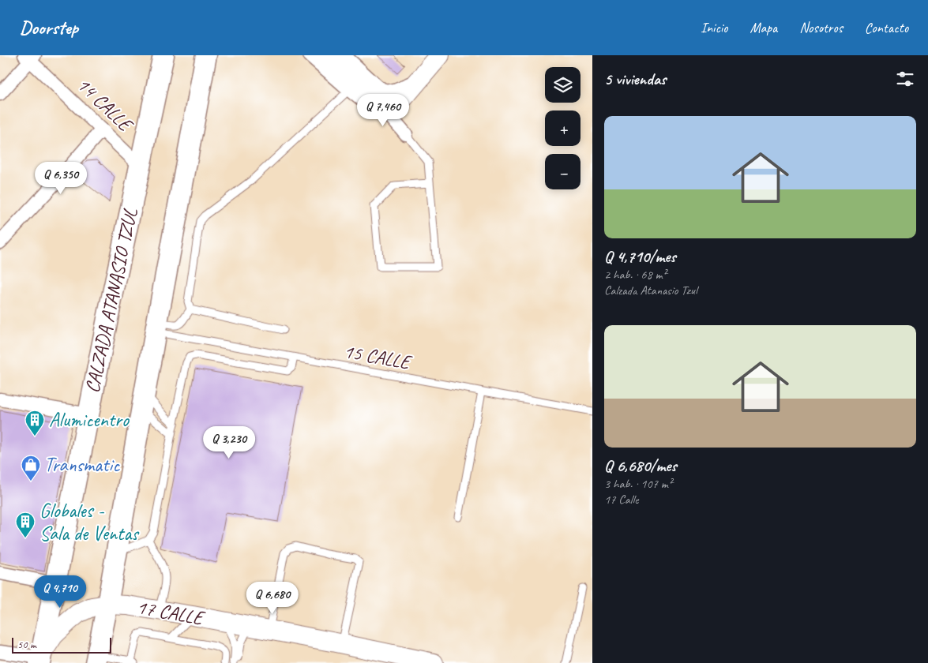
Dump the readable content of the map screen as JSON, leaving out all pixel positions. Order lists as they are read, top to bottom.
{
  "streets": {
    "main road": ["CALZADA ATANASIO TZUL"],
    "street": ["14 CALLE", "17 CALLE"],
    "lane": ["15 CALLE"]
  },
  "crossings": [
    ["14 CALLE", "CALZADA ATANASIO TZUL"],
    ["CALZADA ATANASIO TZUL", "17 CALLE"]
  ],
  "places": {
    "building": ["Alumicentro", "Globales - Sala de Ventas"],
    "shop": ["Transmatic"]
  },
  "scale_bar": "50 m",
  "page": {
    "header": "Doorstep",
    "nav": [
      "Inicio",
      "Mapa",
      "Nosotros",
      "Contacto"
    ],
    "heading": "5 viviendas",
    "map_buttons": ["+", "−"],
    "price": [
      "Q 7,460",
      "Q 6,350",
      "Q 3,230",
      "Q 4,710",
      "Q 6,680"
    ],
    "list": [
      {
        "name": "Q 4,710/mes",
        "note": "2 hab. · 68 m² · Calzada Atanasio Tzul"
      },
      {
        "name": "Q 6,680/mes",
        "note": "3 hab. · 107 m² · 17 Calle"
      }
    ],
    "scale": "50 m"
  }
}
